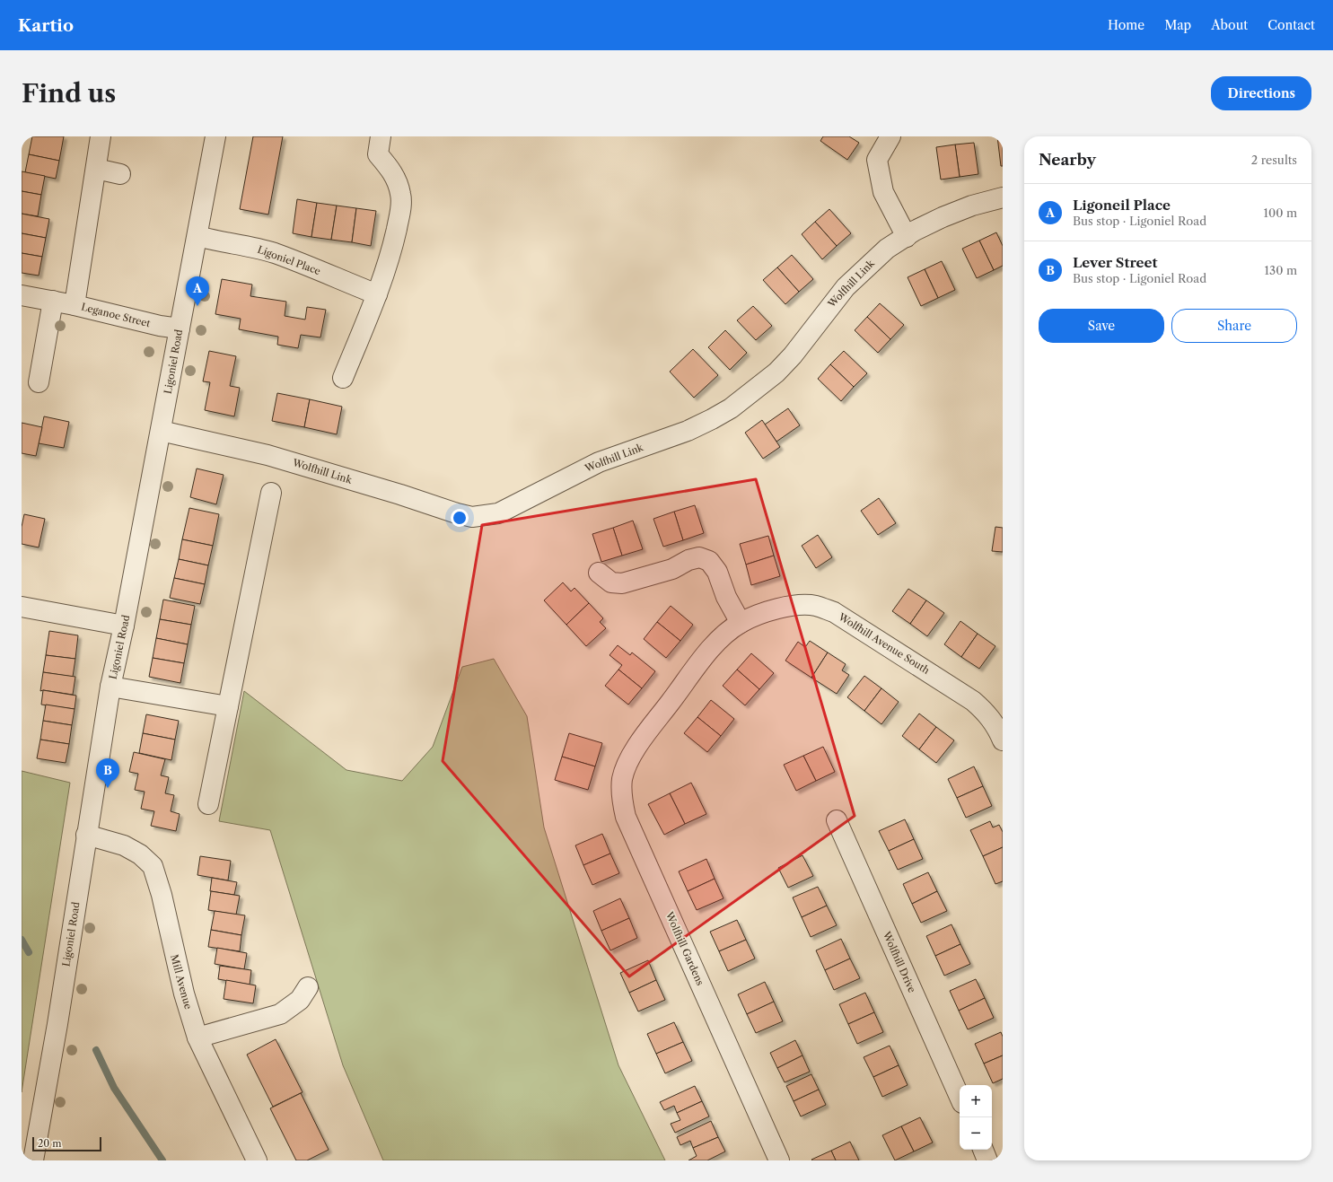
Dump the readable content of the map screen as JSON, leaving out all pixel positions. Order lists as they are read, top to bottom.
{
  "streets": {
    "street": [
      "Ligoniel Place",
      "Wolfhill Link",
      "Leganoe Street",
      "Ligoniel Road",
      "Wolfhill Avenue South",
      "Wolfhill Gardens",
      "Wolfhill Drive",
      "Mill Avenue"
    ]
  },
  "crossings": [
    ["Ligoniel Place", "Ligoniel Road"],
    ["Wolfhill Link", "Ligoniel Road"],
    ["Leganoe Street", "Ligoniel Road"],
    ["Ligoniel Road", "Mill Avenue"],
    ["Wolfhill Avenue South", "Wolfhill Gardens"]
  ],
  "scale_bar": "20 m",
  "page": {
    "header": "Kartio",
    "nav": [
      "Home",
      "Map",
      "About",
      "Contact"
    ],
    "buttons": [
      "Directions",
      ["Save", "Share"]
    ],
    "title": "Find us",
    "heading": ["Nearby", "2 results"],
    "list": [
      {
        "mark": "A",
        "name": "Ligoneil Place",
        "note": "Bus stop · Ligoniel Road",
        "value": "100 m"
      },
      {
        "mark": "B",
        "name": "Lever Street",
        "note": "Bus stop · Ligoniel Road",
        "value": "130 m"
      }
    ],
    "pins": ["A", "B"],
    "map_buttons": ["+", "−"],
    "scale": "20 m"
  }
}
